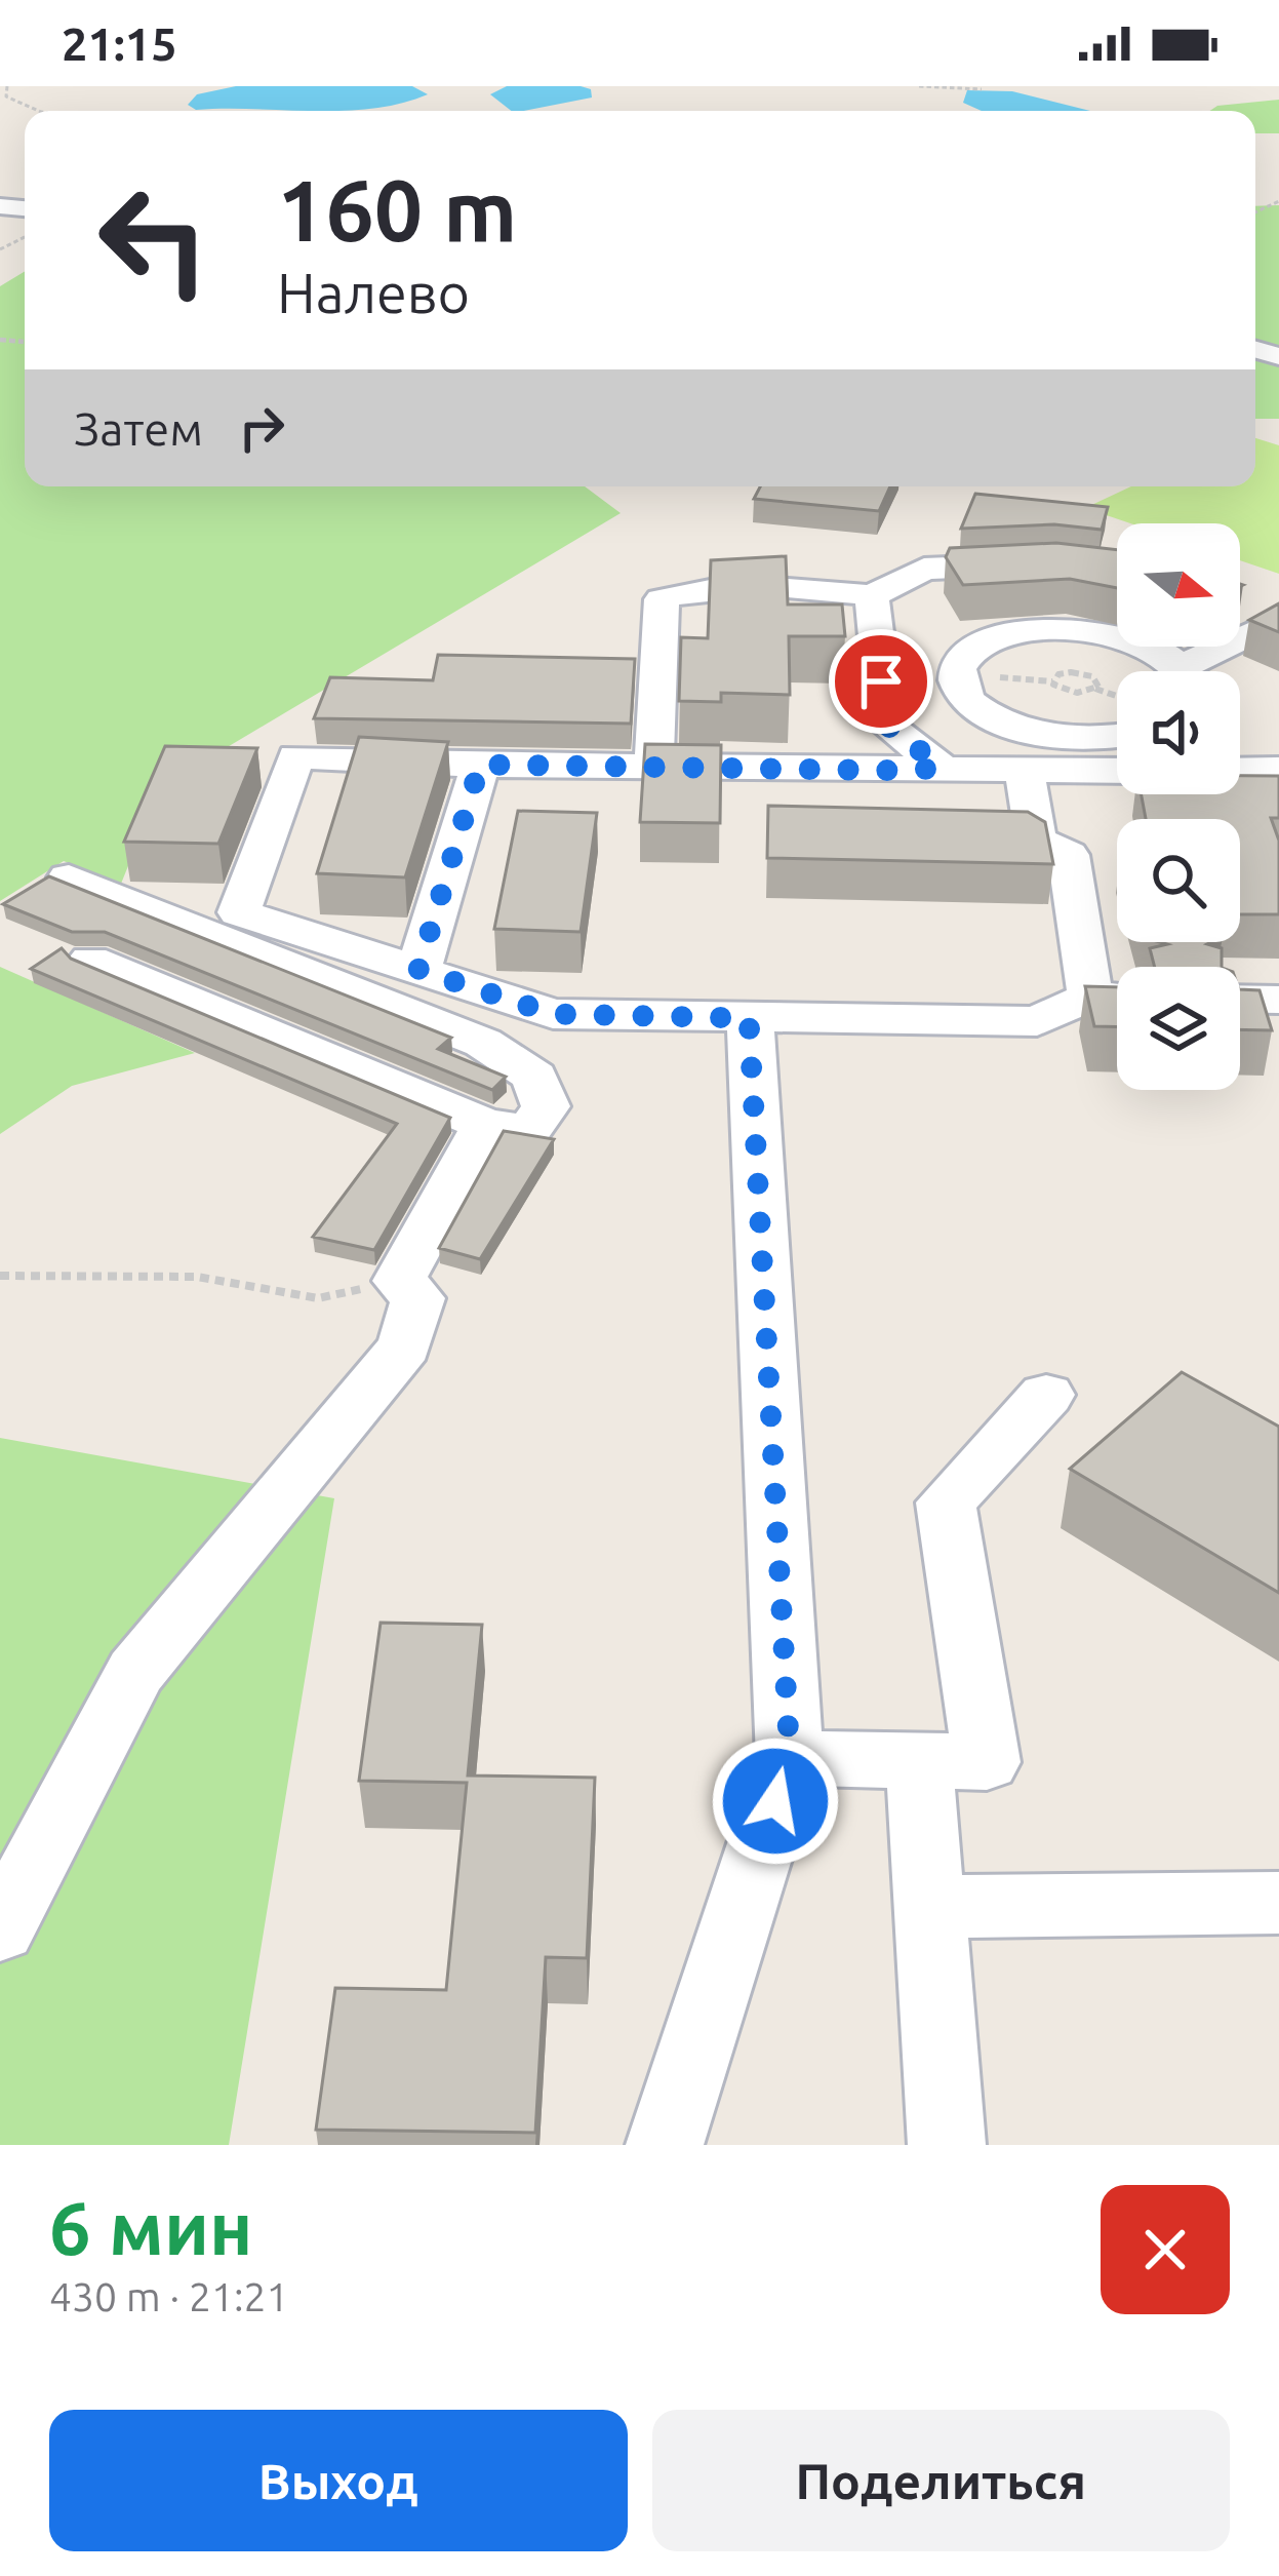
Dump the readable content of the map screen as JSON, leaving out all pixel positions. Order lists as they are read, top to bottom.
{
  "north": "right",
  "page": {
    "status": "21:15",
    "turn": ["160 m", "Налево"],
    "then": "Затем",
    "heading": ["6 мин", "430 m · 21:21"],
    "buttons": ["Выход", "Поделиться"]
  }
}
